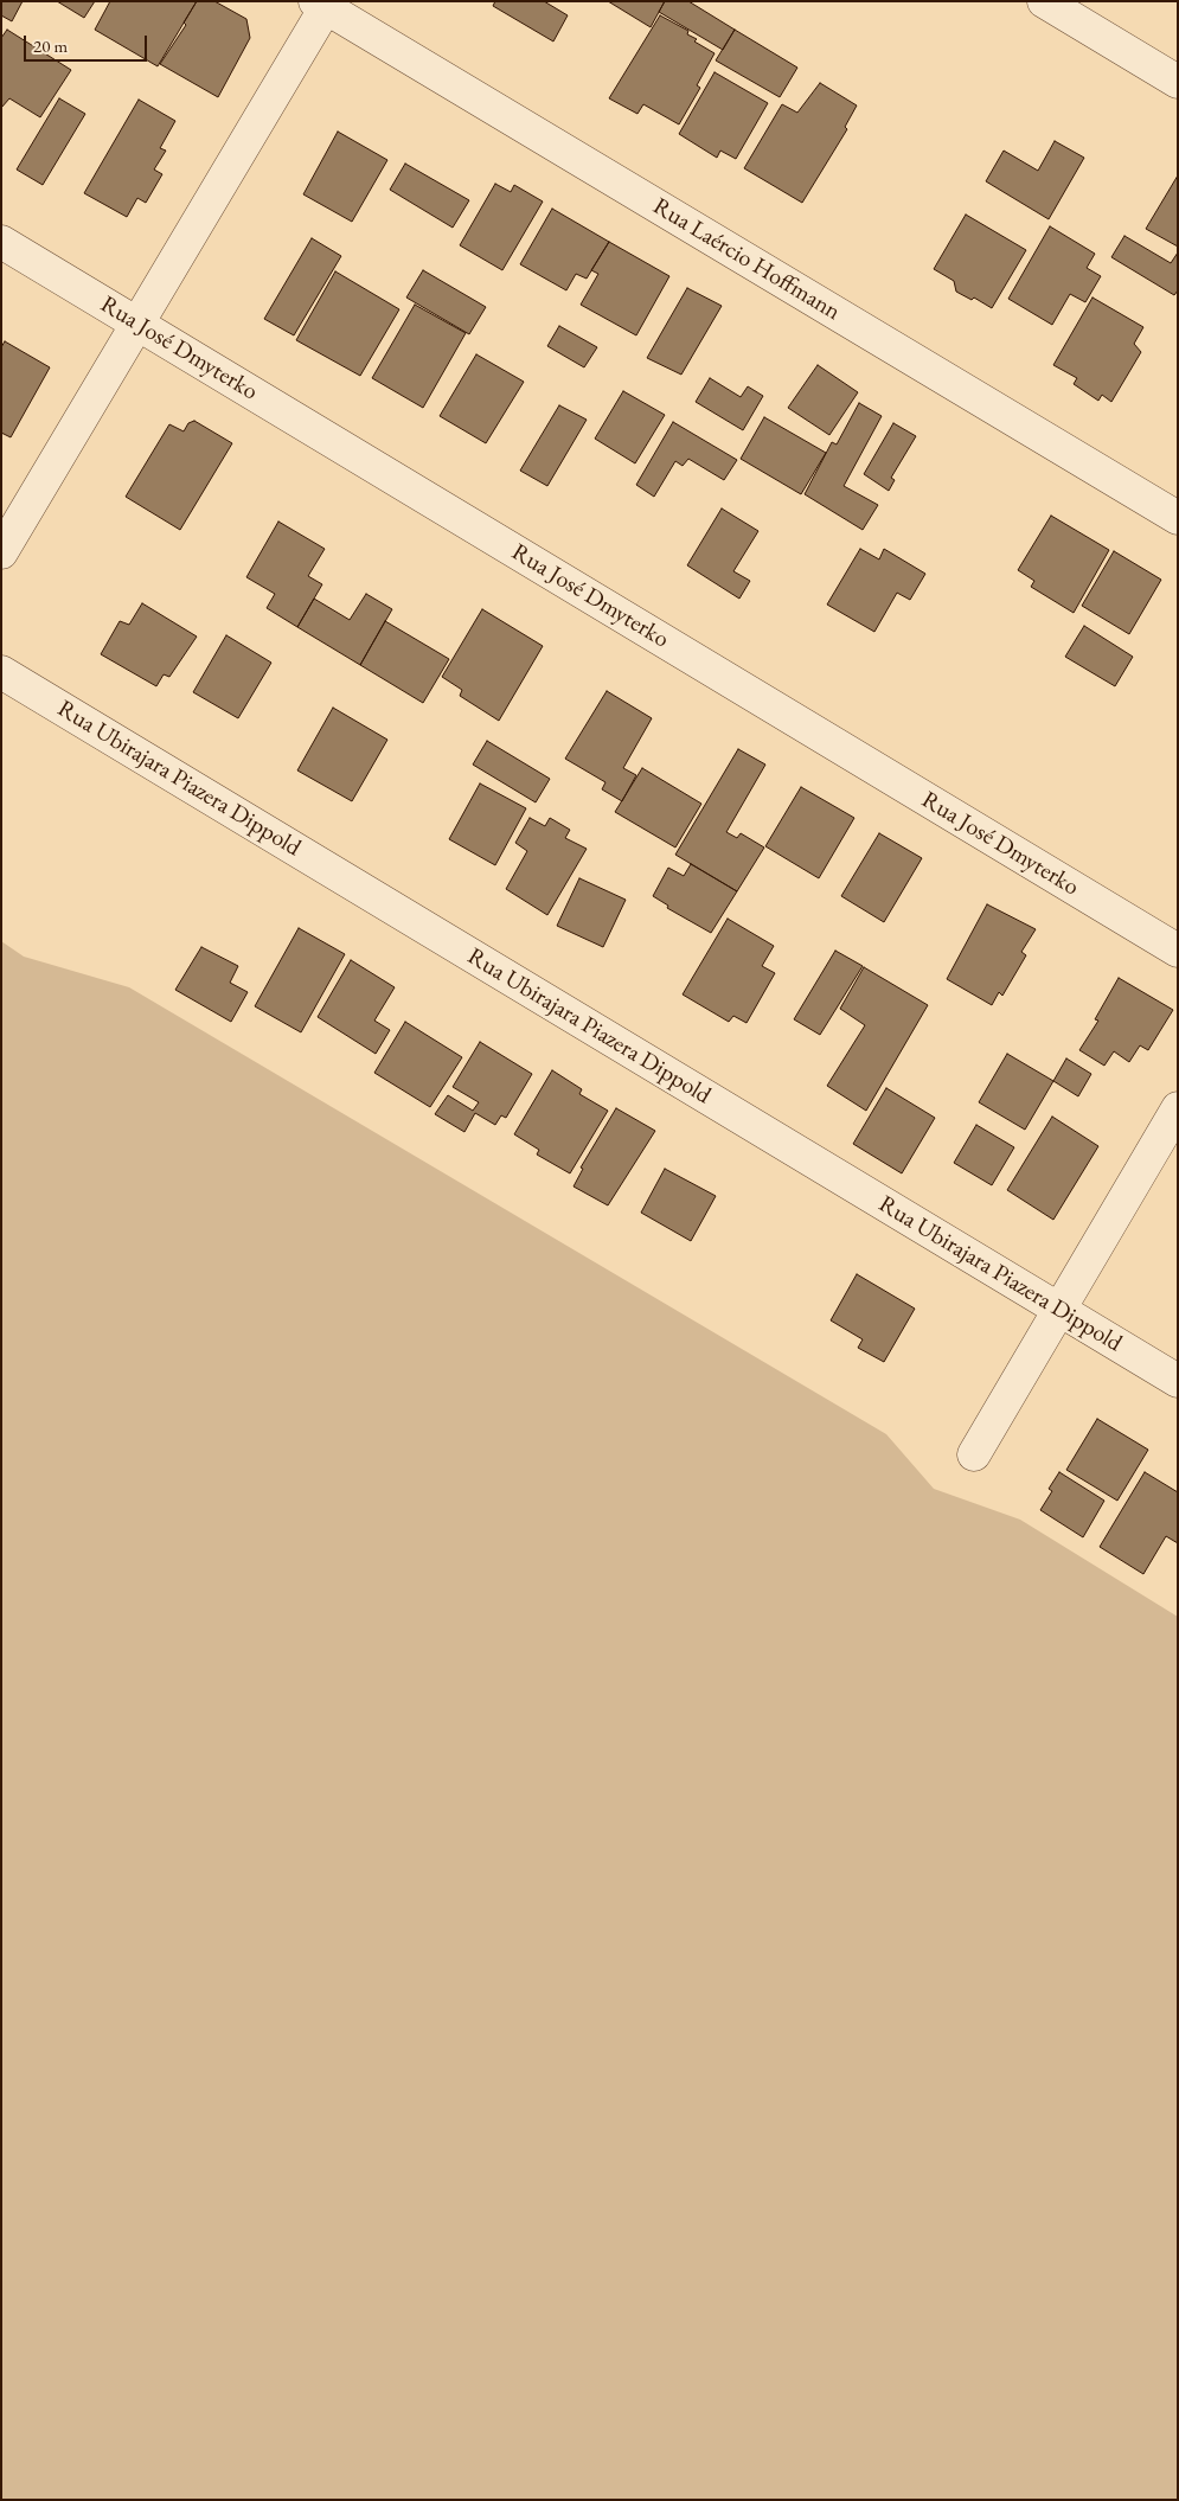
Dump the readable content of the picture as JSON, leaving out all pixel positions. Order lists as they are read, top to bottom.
{
  "streets": {
    "street": ["Rua Laércio Hoffmann", "Rua José Dmyterko", "Rua Ubirajara Piazera Dippold"]
  },
  "scale_bar": "20 m"
}
